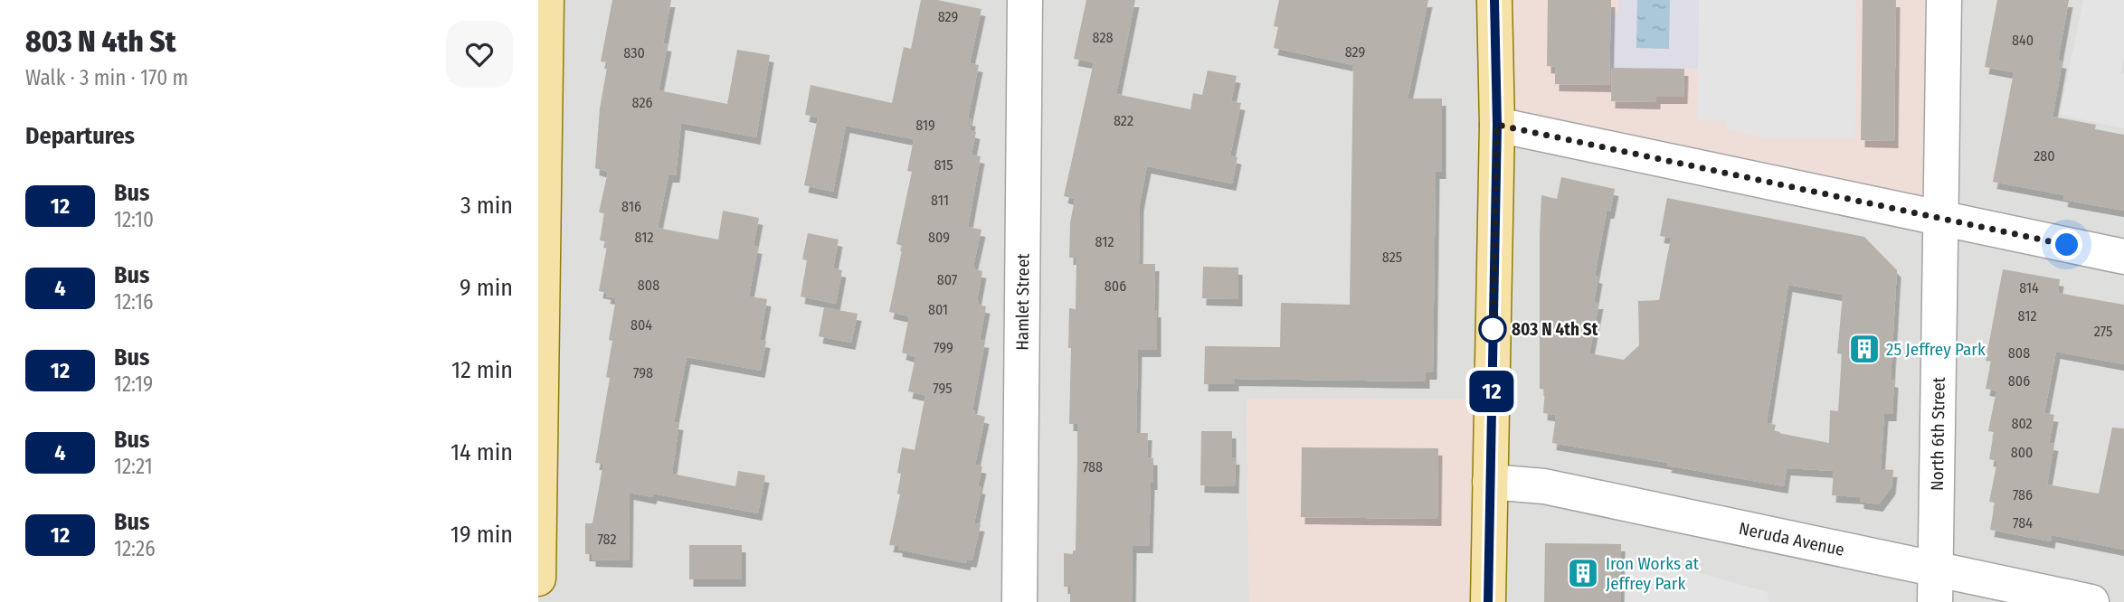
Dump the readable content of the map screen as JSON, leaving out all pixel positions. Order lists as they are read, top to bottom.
{
  "streets": {
    "street": ["Hamlet Street", "North 6th Street", "Neruda Avenue"]
  },
  "crossings": [
    ["North 6th Street", "Neruda Avenue"]
  ],
  "places": {
    "other": ["803 N 4th St"],
    "building": ["25 Jeffrey Park", "Iron Works at Jeffrey Park"]
  },
  "lines": ["bus line 12"],
  "house_numbers": [
    "829",
    "828",
    "840",
    "829",
    "830",
    "826",
    "822",
    "819",
    "280",
    "815",
    "811",
    "816",
    "812",
    "809",
    "812",
    "825",
    "807",
    "808",
    "806",
    "814",
    "801",
    "812",
    "804",
    "275",
    "799",
    "808",
    "798",
    "806",
    "795",
    "802",
    "800",
    "788",
    "786",
    "784",
    "782"
  ],
  "page": {
    "heading": [
      ["803 N 4th St", "Walk · 3 min · 170 m"],
      "Departures"
    ],
    "on_map": "12",
    "list": [
      {
        "mark": "12",
        "name": "Bus",
        "note": "12:10",
        "value": "3 min"
      },
      {
        "mark": "4",
        "name": "Bus",
        "note": "12:16",
        "value": "9 min"
      },
      {
        "mark": "12",
        "name": "Bus",
        "note": "12:19",
        "value": "12 min"
      },
      {
        "mark": "4",
        "name": "Bus",
        "note": "12:21",
        "value": "14 min"
      },
      {
        "mark": "12",
        "name": "Bus",
        "note": "12:26",
        "value": "19 min"
      }
    ]
  }
}
